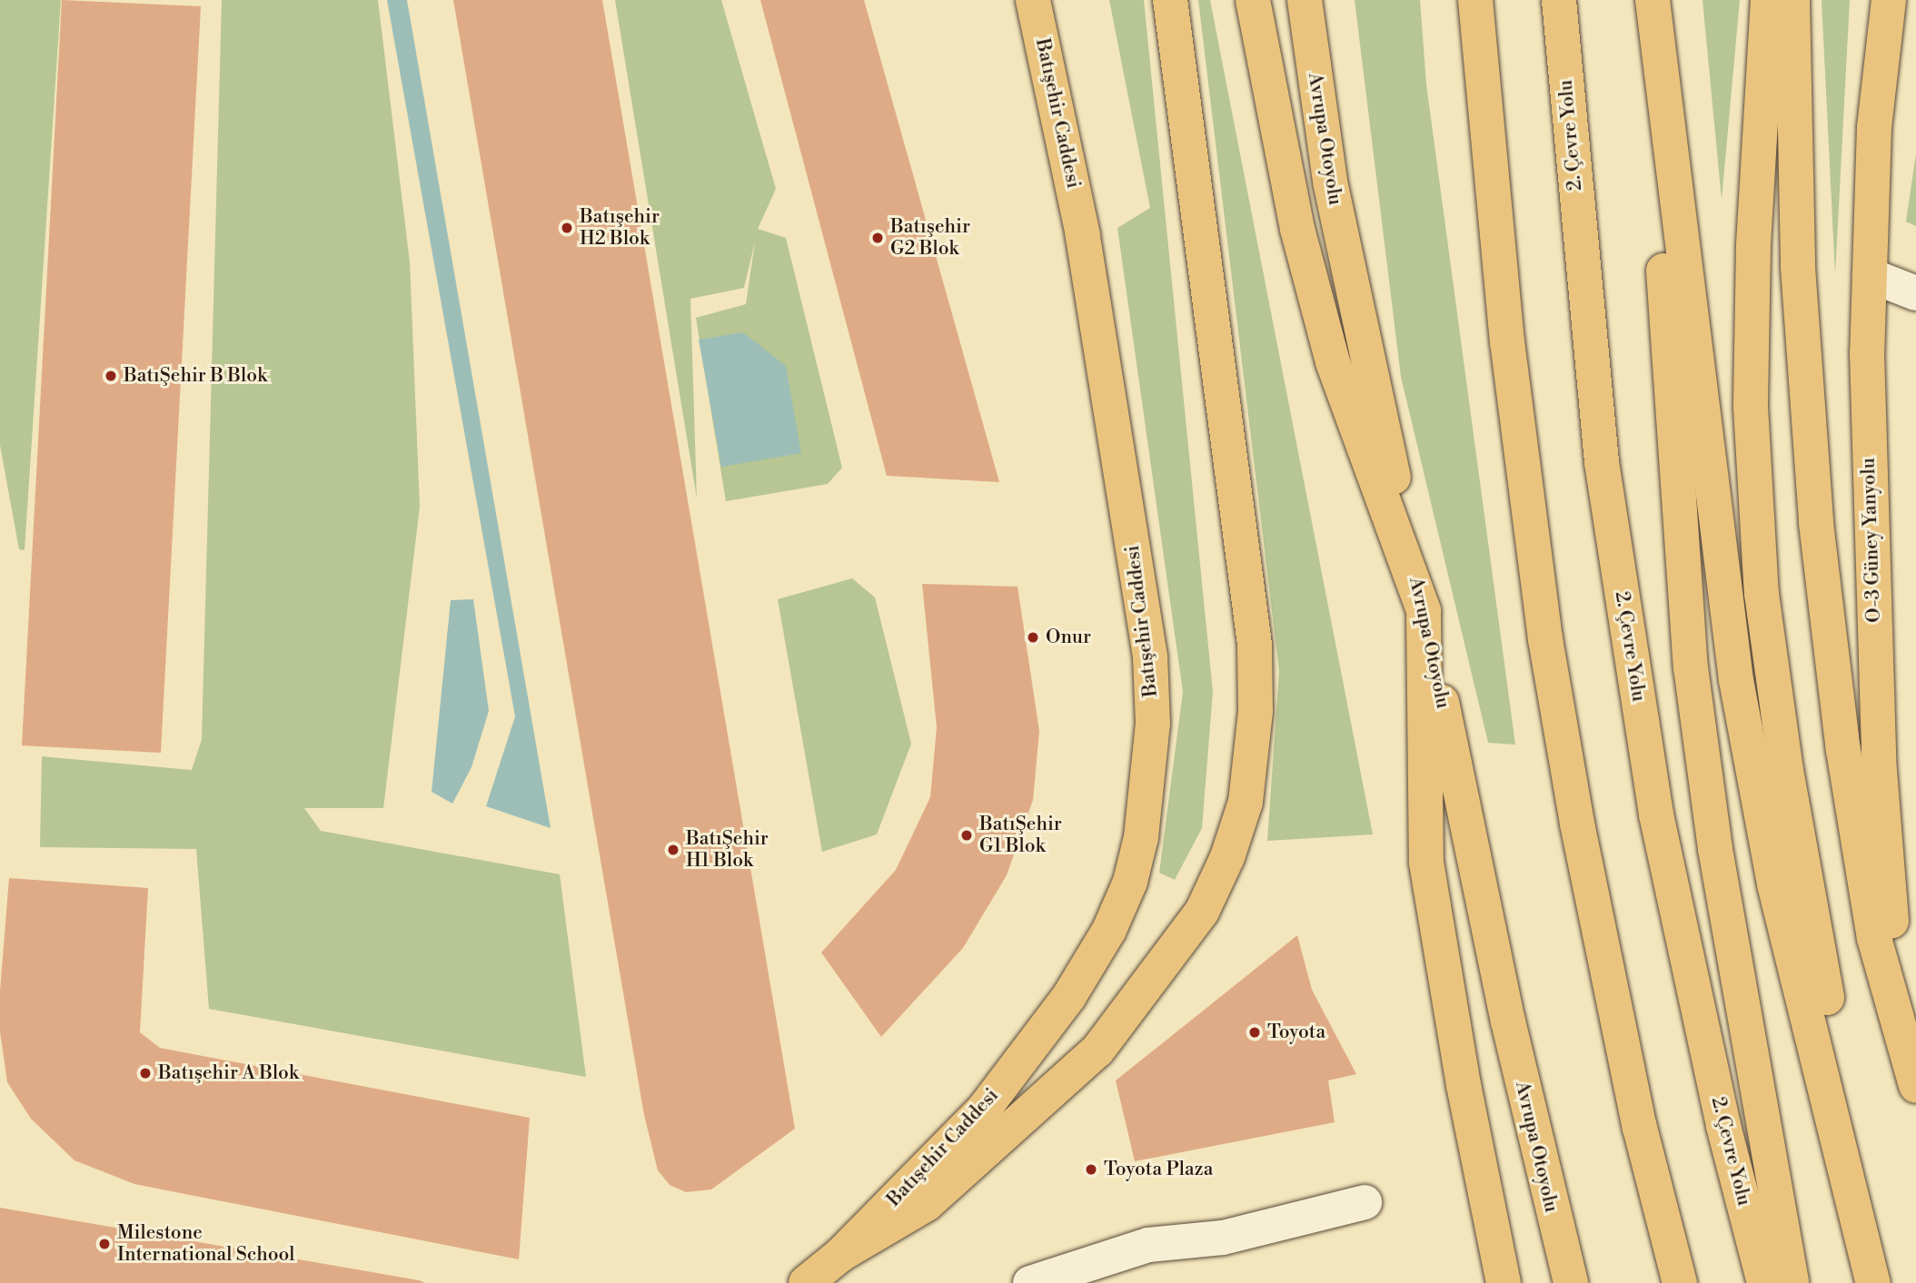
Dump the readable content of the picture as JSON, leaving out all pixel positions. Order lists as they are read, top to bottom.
{
  "streets": {
    "main road": [
      "Batışehir Caddesi",
      "2. Çevre Yolu",
      "Avrupa Otoyolu",
      "O-3 Güney Yanyolu"
    ]
  },
  "places": [
    "Batışehir H2 Blok",
    "Batışehir G2 Blok",
    "BatıŞehir B Blok",
    "Onur",
    "BatıŞehir G1 Blok",
    "BatıŞehir H1 Blok",
    "Toyota",
    "Batışehir A Blok",
    "Toyota Plaza",
    "Milestone International School"
  ]
}
